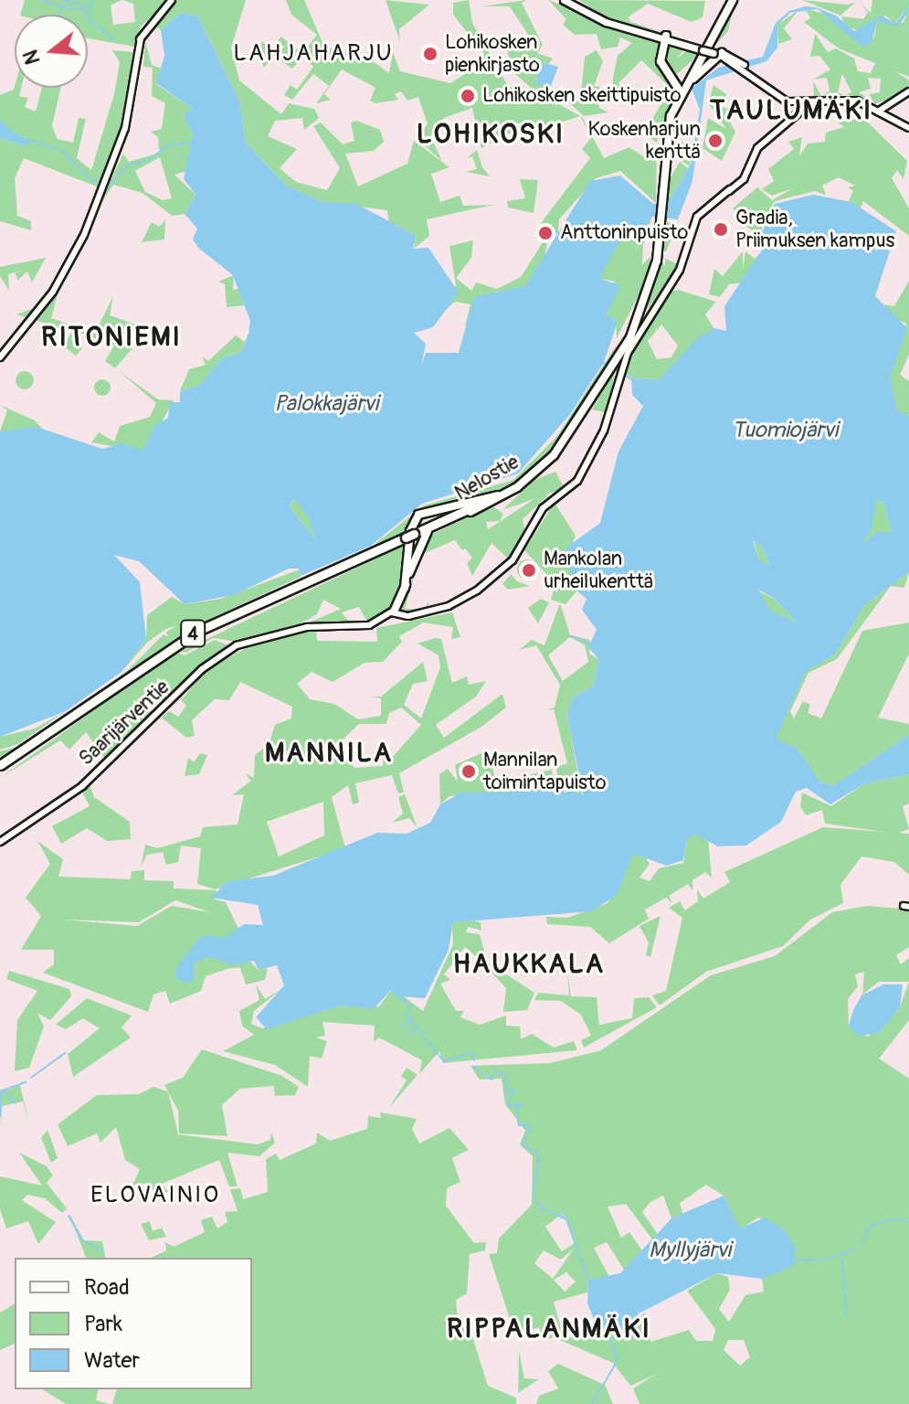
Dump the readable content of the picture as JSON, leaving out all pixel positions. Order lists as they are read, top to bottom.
{
  "streets": {
    "highway": ["Nelostie", "4"],
    "main road": ["Saarijärventie"]
  },
  "districts": [
    "LAHJAHARJU",
    "TAULUMÄKI",
    "LOHIKOSKI",
    "RITONIEMI",
    "MANNILA",
    "HAUKKALA",
    "ELOVAINIO",
    "RIPPALANMÄKI"
  ],
  "water": ["Palokkajärvi", "Tuomiojärvi", "Myllyjärvi"],
  "places": [
    "Lohikosken pienkirjasto",
    "Lohikosken skeittipuisto",
    "Koskenharjun kenttä",
    "Gradia, Priimuksen kampus",
    "Anttoninpuisto",
    "Mankolan urheilukenttä",
    "Mannilan toimintapuisto"
  ],
  "legend": ["Road", "Park", "Water"],
  "north": "left"
}
